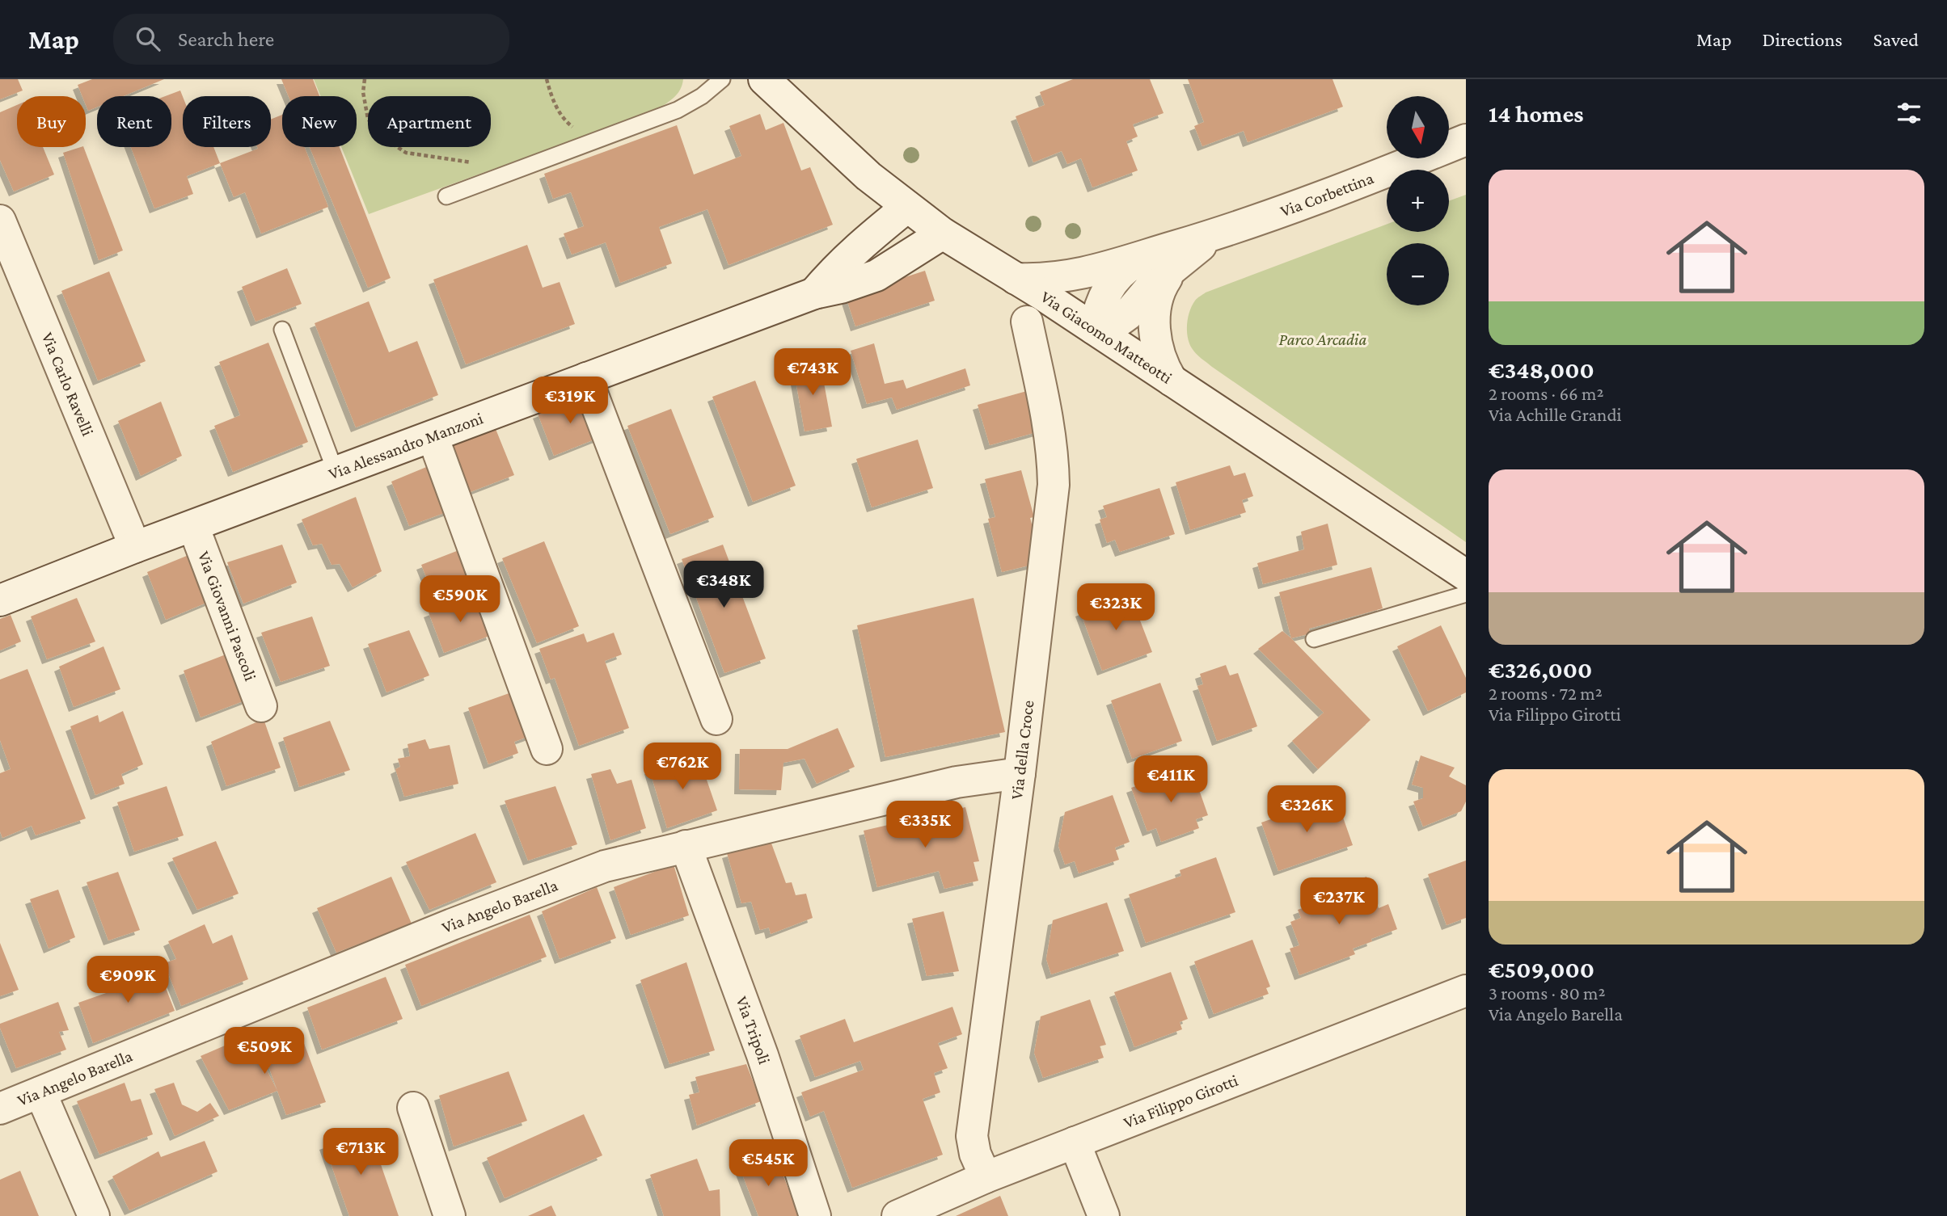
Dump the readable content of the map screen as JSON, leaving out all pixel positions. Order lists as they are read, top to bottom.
{
  "streets": {
    "street": [
      "Via Corbettina",
      "Via Giacomo Matteotti",
      "Via Carlo Ravelli",
      "Via Alessandro Manzoni",
      "Via Giovanni Pascoli",
      "Via della Croce",
      "Via Angelo Barella",
      "Via Tripoli",
      "Via Filippo Girotti"
    ]
  },
  "crossings": [
    ["Via Corbettina", "Via Giacomo Matteotti"],
    ["Via Giacomo Matteotti", "Via Alessandro Manzoni"],
    ["Via Carlo Ravelli", "Via Alessandro Manzoni"],
    ["Via Alessandro Manzoni", "Via Giovanni Pascoli"],
    ["Via della Croce", "Via Angelo Barella"],
    ["Via della Croce", "Via Filippo Girotti"],
    ["Via Angelo Barella", "Via Tripoli"]
  ],
  "parks": ["Parco Arcadia"],
  "north": "bottom",
  "page": {
    "header": "Map",
    "search": "Search here",
    "nav": ["Map", "Directions", "Saved"],
    "heading": "14 homes",
    "map_buttons": ["+", "−"],
    "chip": [
      "Buy",
      "Rent",
      "Filters",
      "New",
      "Apartment"
    ],
    "list": [
      {
        "name": "€348,000",
        "note": "2 rooms · 66 m² · Via Achille Grandi"
      },
      {
        "name": "€326,000",
        "note": "2 rooms · 72 m² · Via Filippo Girotti"
      },
      {
        "name": "€509,000",
        "note": "3 rooms · 80 m² · Via Angelo Barella"
      }
    ],
    "price": [
      "€743K",
      "€319K",
      "€348K",
      "€590K",
      "€323K",
      "€762K",
      "€411K",
      "€326K",
      "€335K",
      "€237K",
      "€909K",
      "€509K",
      "€713K",
      "€545K"
    ]
  }
}
